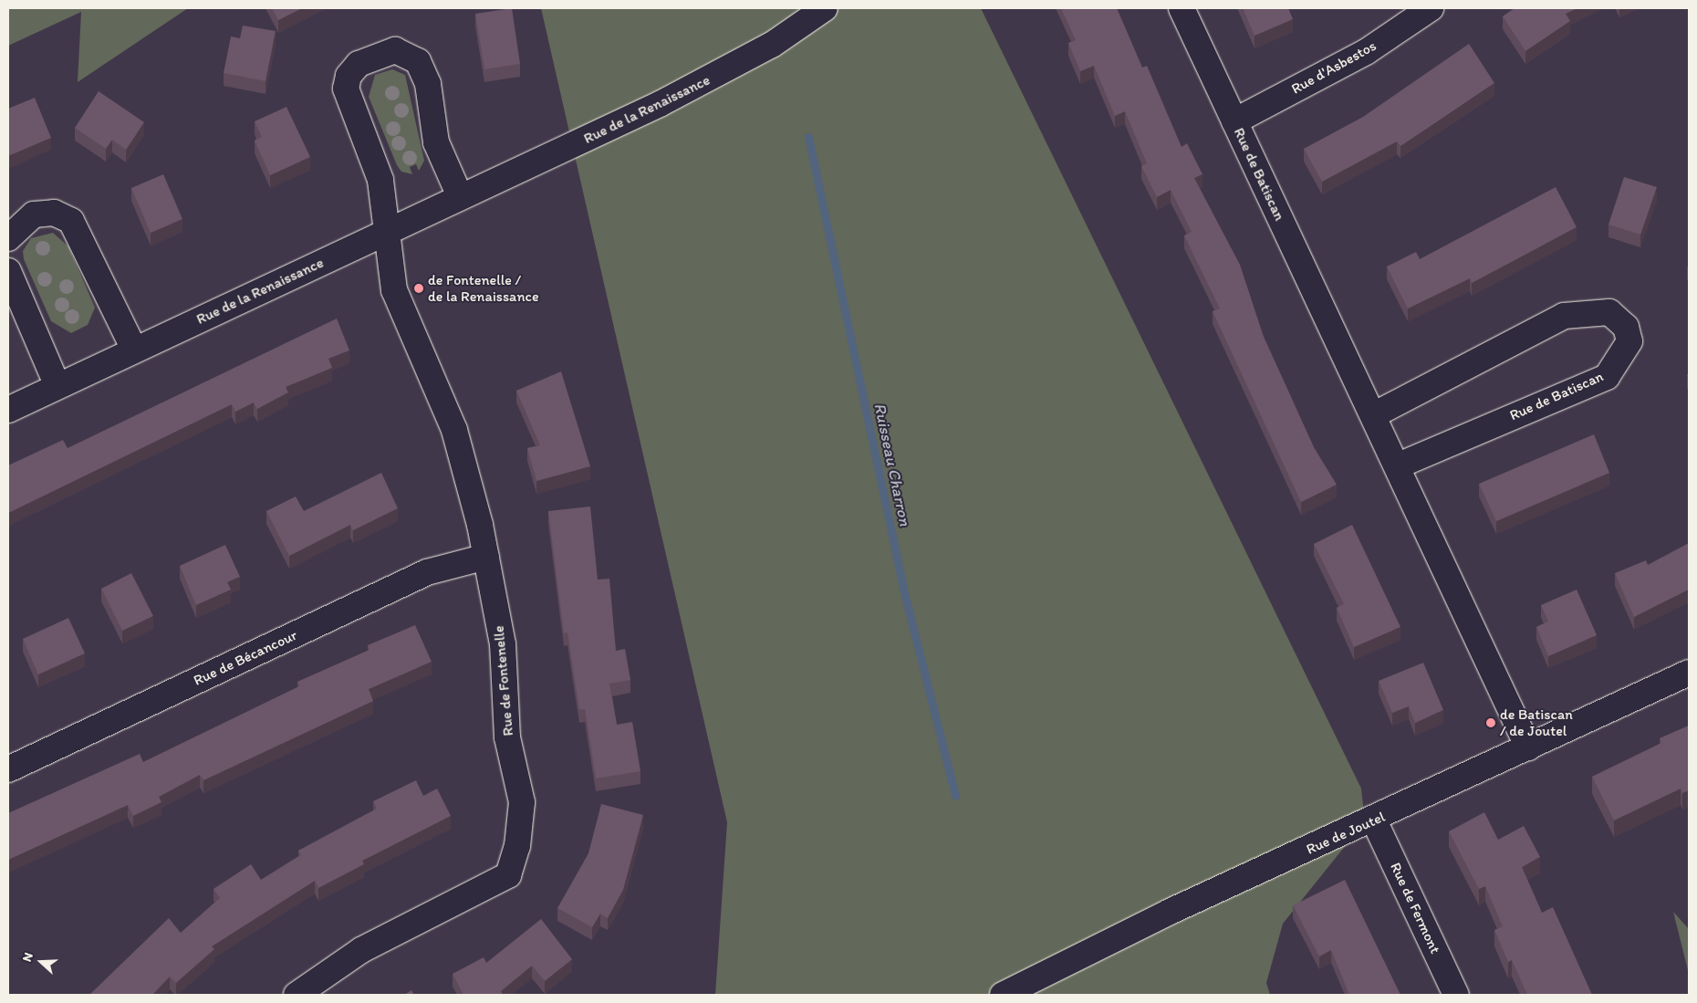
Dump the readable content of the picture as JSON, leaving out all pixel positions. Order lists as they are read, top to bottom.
{
  "streets": {
    "street": [
      "Rue d'Asbestos",
      "Rue de la Renaissance",
      "Rue de Batiscan",
      "Rue de Bécancour",
      "Rue de Fontenelle",
      "Rue de Joutel",
      "Rue de Fermont"
    ]
  },
  "crossings": [
    ["Rue d'Asbestos", "Rue de Batiscan"],
    ["Rue de la Renaissance", "Rue de Fontenelle"],
    ["Rue de Batiscan", "Rue de Joutel"],
    ["Rue de Bécancour", "Rue de Fontenelle"],
    ["Rue de Joutel", "Rue de Fermont"]
  ],
  "water": ["Ruisseau Charron"],
  "places": ["de Fontenelle / de la Renaissance", "de Batiscan / de Joutel"],
  "north": "left"
}
